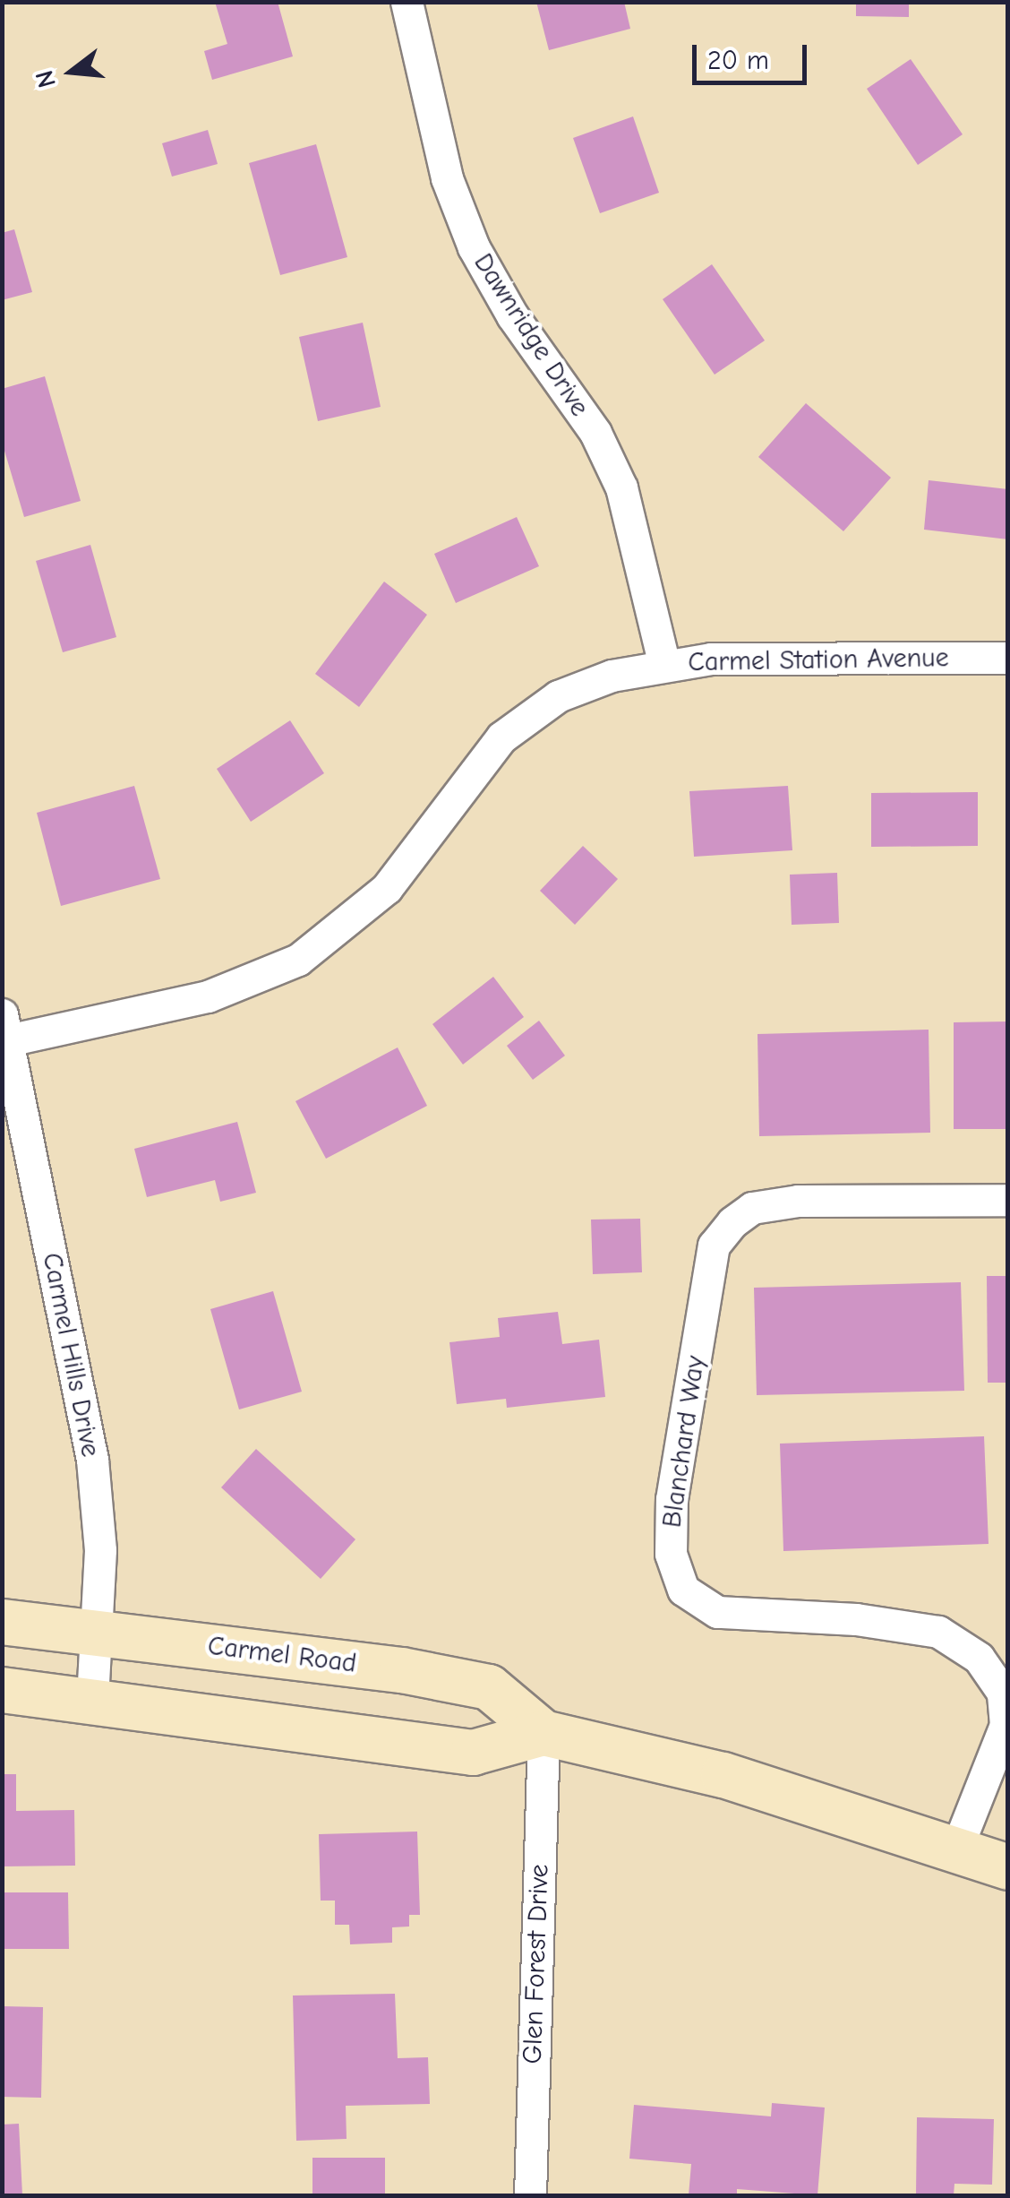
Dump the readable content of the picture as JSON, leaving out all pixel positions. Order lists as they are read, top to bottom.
{
  "streets": {
    "main road": ["Carmel Road"],
    "street": [
      "Dawnridge Drive",
      "Carmel Station Avenue",
      "Carmel Hills Drive",
      "Blanchard Way",
      "Glen Forest Drive"
    ]
  },
  "crossings": [
    ["Dawnridge Drive", "Carmel Station Avenue"],
    ["Carmel Station Avenue", "Carmel Hills Drive"],
    ["Carmel Hills Drive", "Carmel Road"],
    ["Blanchard Way", "Carmel Road"],
    ["Carmel Road", "Glen Forest Drive"]
  ],
  "scale_bar": "20 m",
  "north": "left"
}
